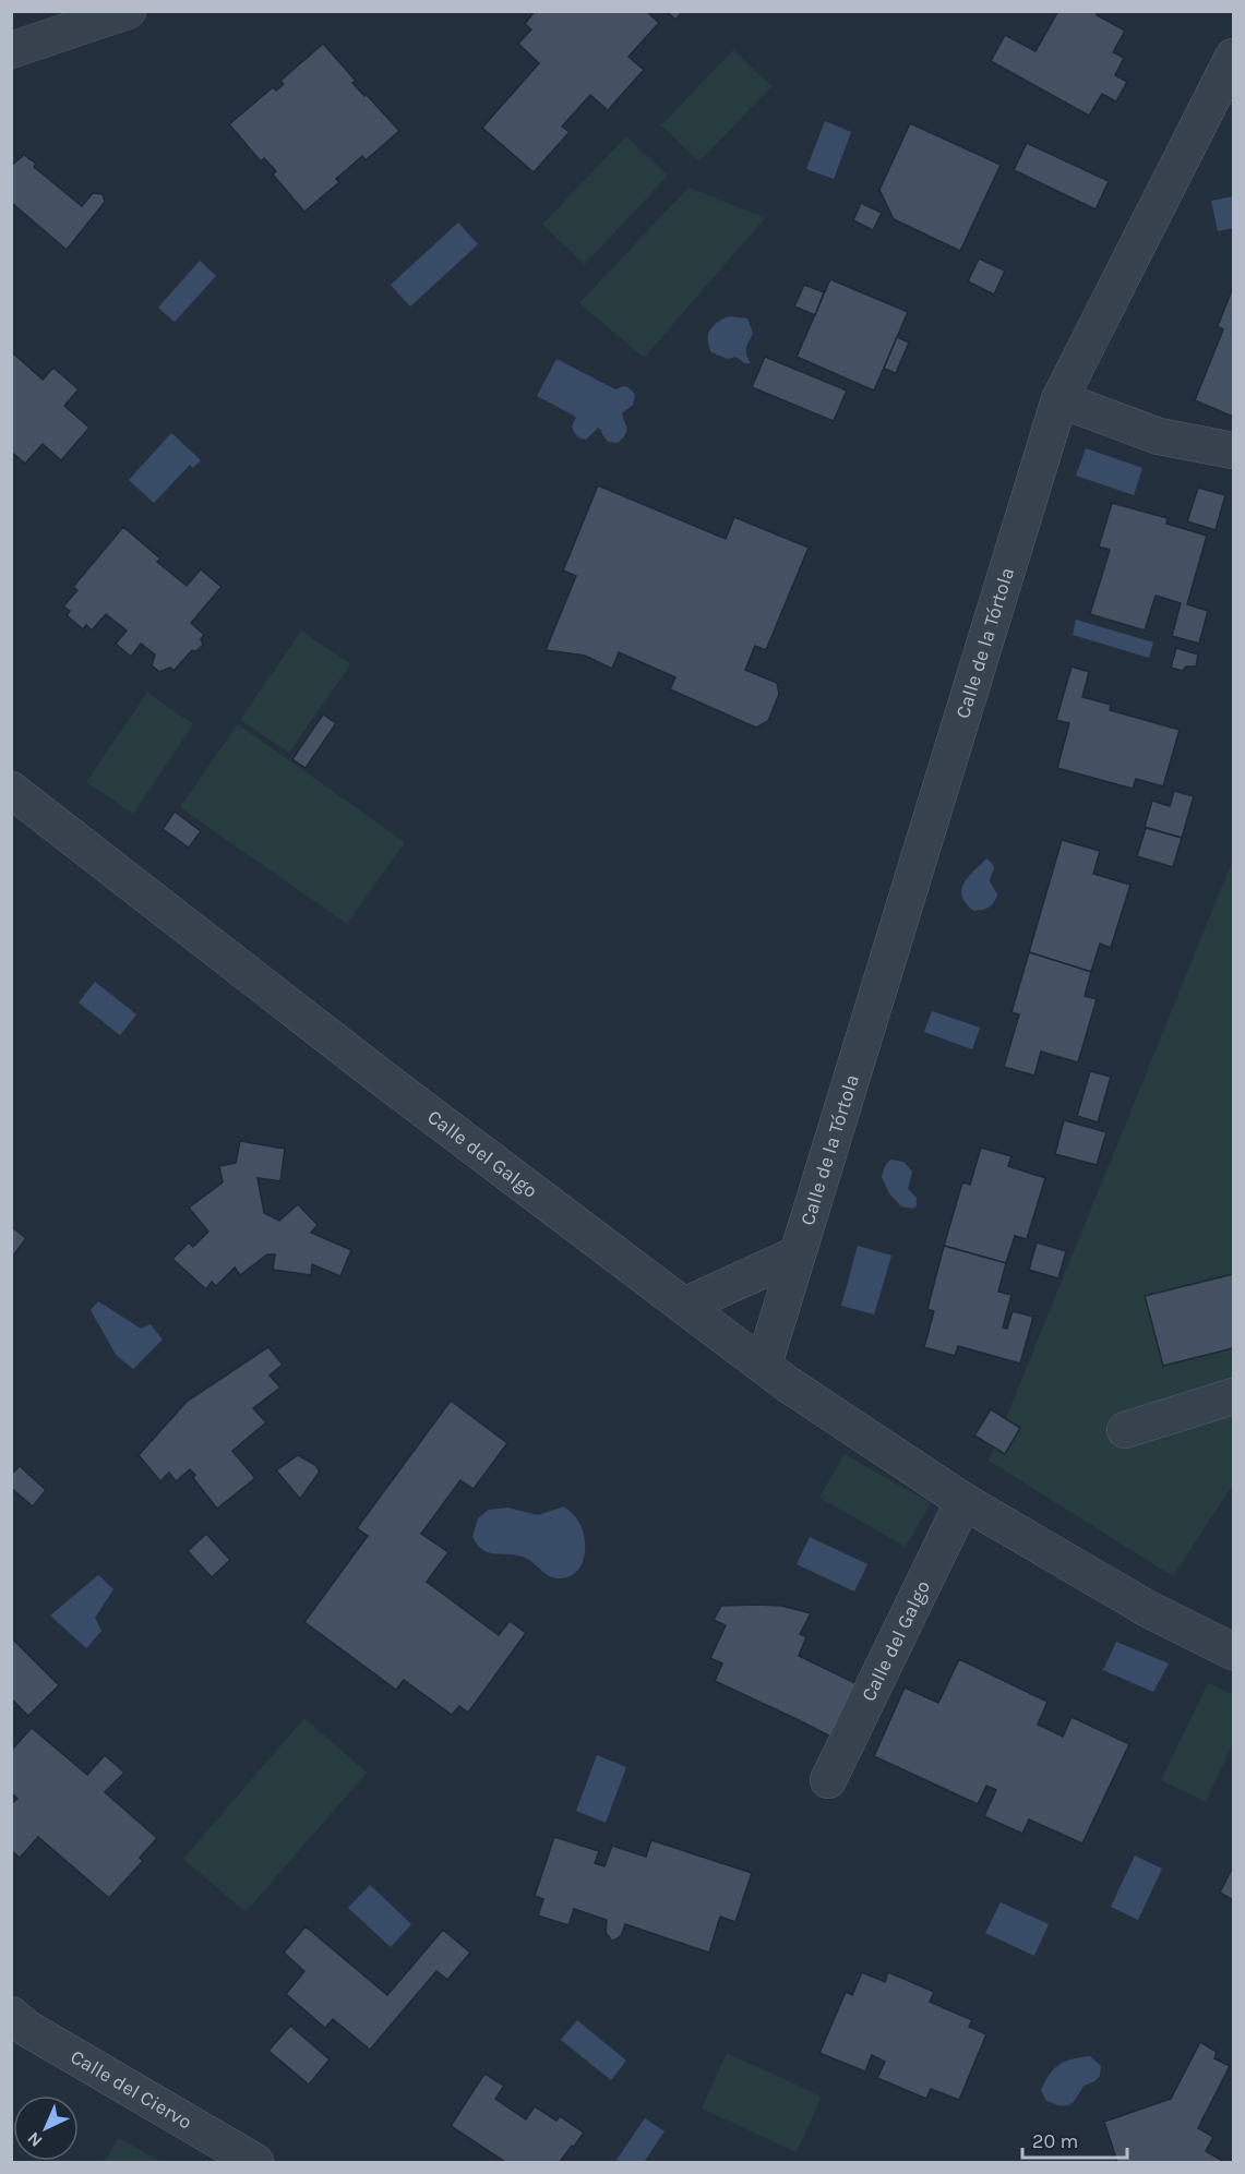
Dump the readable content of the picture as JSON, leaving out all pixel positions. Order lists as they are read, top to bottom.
{
  "streets": {
    "street": ["Calle de la Tórtola", "Calle del Galgo", "Calle del Ciervo"]
  },
  "crossings": [
    ["Calle de la Tórtola", "Calle del Galgo"]
  ],
  "scale_bar": "20 m",
  "north": "bottom left"
}
